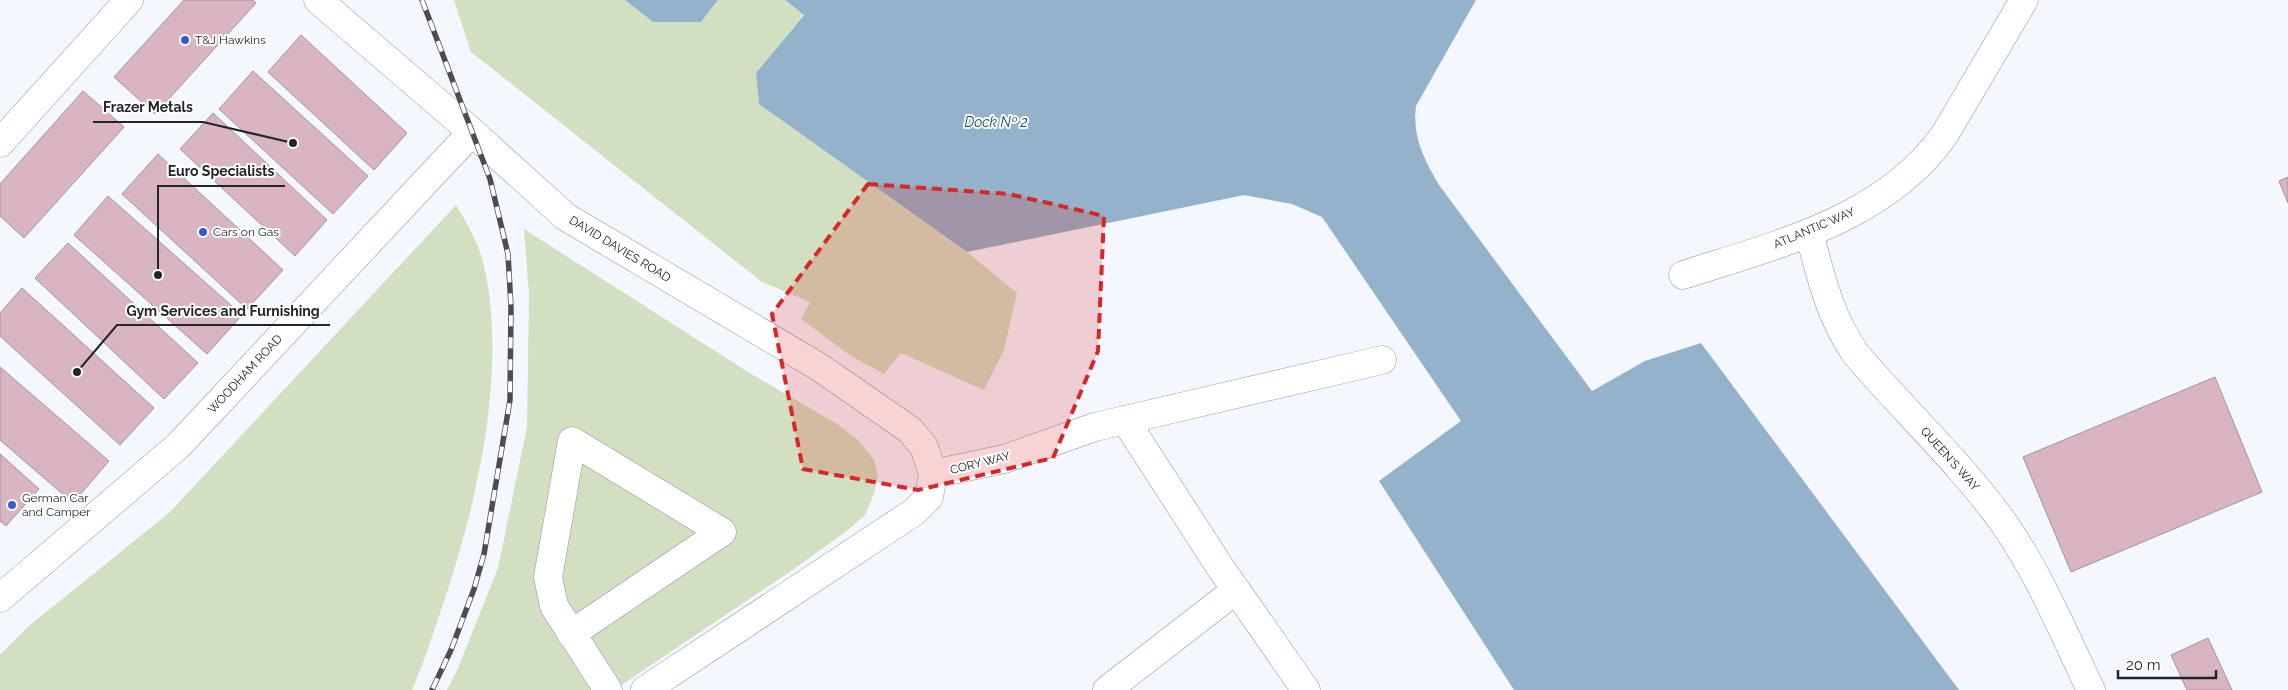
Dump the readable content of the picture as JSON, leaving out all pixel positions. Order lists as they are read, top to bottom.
{
  "streets": {
    "street": [
      "ATLANTIC WAY",
      "DAVID DAVIES ROAD",
      "WOODHAM ROAD",
      "QUEEN'S WAY",
      "CORY WAY"
    ]
  },
  "crossings": [
    ["ATLANTIC WAY", "QUEEN'S WAY"],
    ["DAVID DAVIES ROAD", "WOODHAM ROAD"],
    ["DAVID DAVIES ROAD", "CORY WAY"]
  ],
  "water": ["Dock Nº 2"],
  "places": [
    "T&J Hawkins",
    "Frazer Metals",
    "Cars on Gas",
    "Euro Specialists",
    "Gym Services and Furnishing",
    "German Car and Camper"
  ],
  "scale_bar": "20 m"
}
